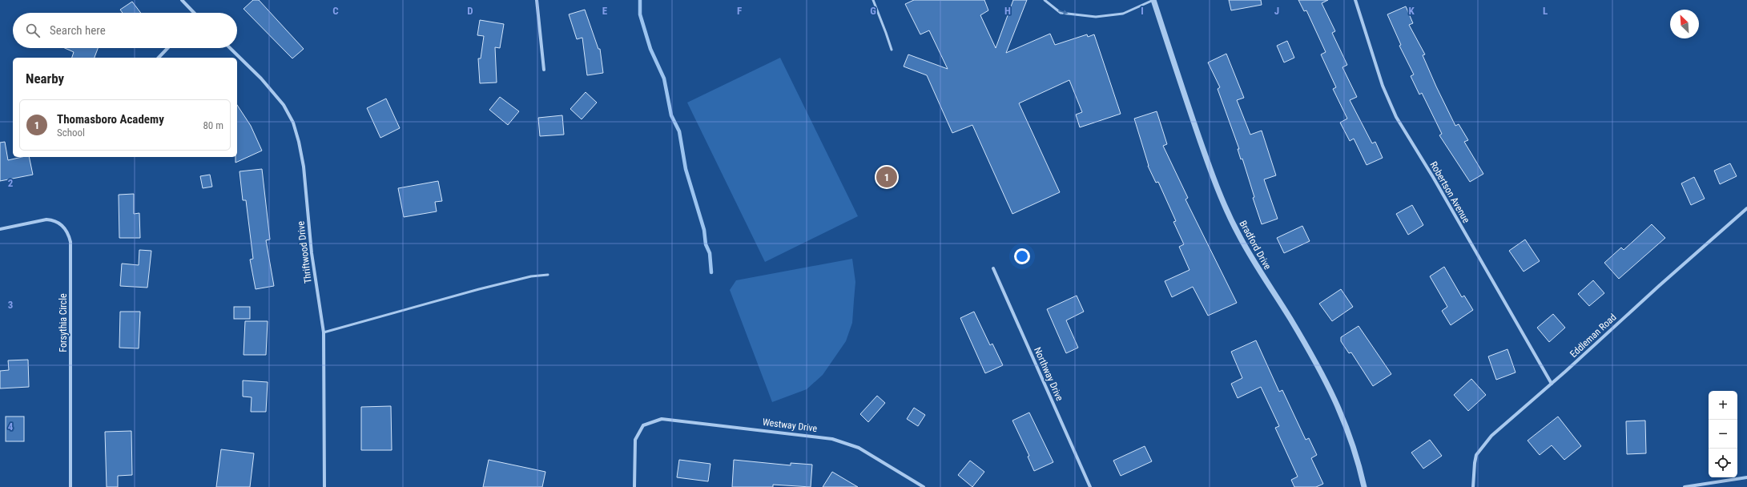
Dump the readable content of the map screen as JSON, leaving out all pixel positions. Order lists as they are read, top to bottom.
{
  "streets": {
    "street": [
      "Robertson Avenue",
      "Bradford Drive",
      "Thriftwood Drive",
      "Forsythia Circle",
      "Eddleman Road",
      "Northway Drive",
      "Westway Drive"
    ]
  },
  "crossings": [
    ["Robertson Avenue", "Eddleman Road"]
  ],
  "north": "top left",
  "page": {
    "search": "Search here",
    "heading": "Nearby",
    "list": [
      {
        "mark": "1",
        "name": "Thomasboro Academy",
        "note": "School",
        "value": "80 m"
      }
    ],
    "pins": "1",
    "map_buttons": ["+", "−"]
  },
  "grid": {
    "columns": [
      "C",
      "D",
      "E",
      "F",
      "G",
      "H",
      "I",
      "J",
      "K",
      "L"
    ],
    "rows": ["2", "3", "4"]
  }
}
